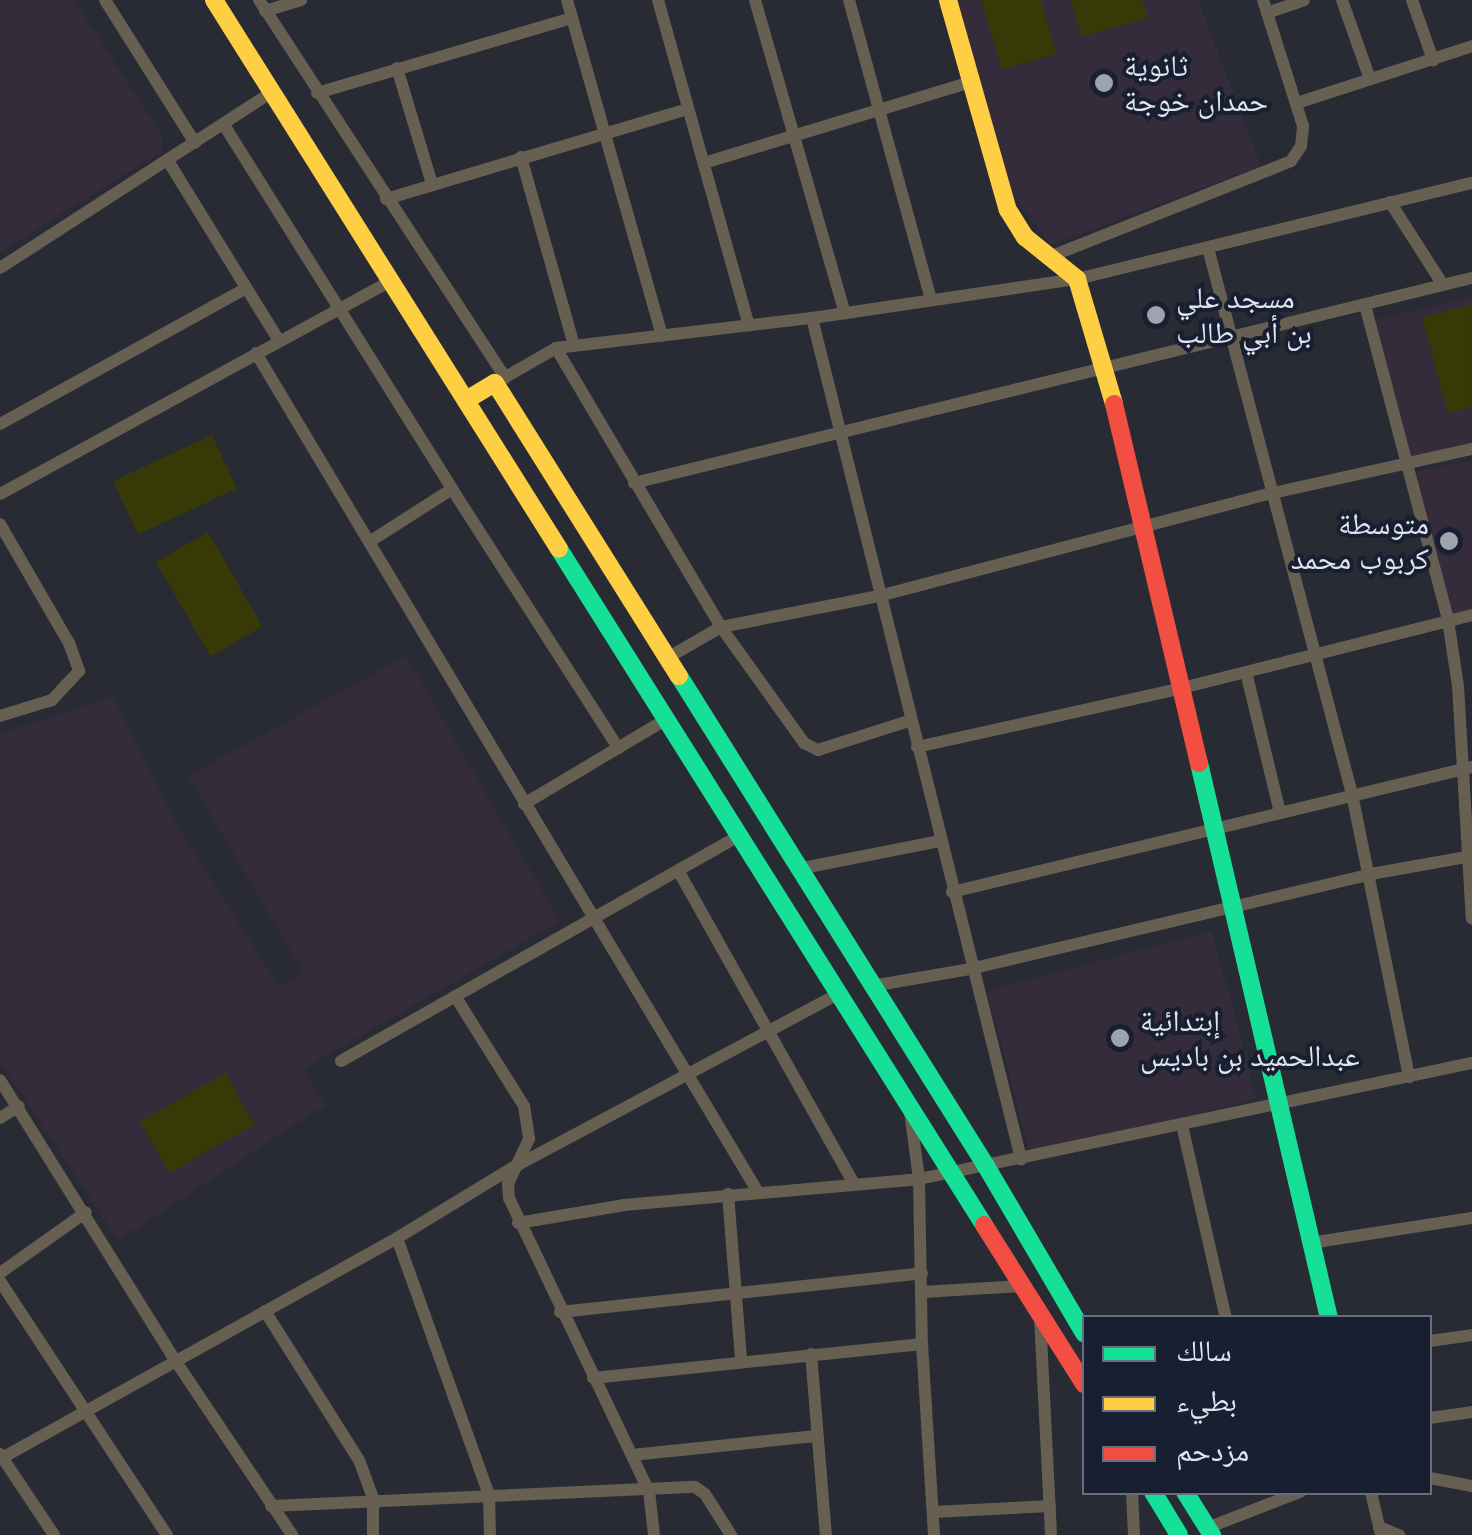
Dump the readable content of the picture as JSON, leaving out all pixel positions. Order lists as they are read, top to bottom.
{
  "places": [
    "ثانوية حمدان خوجة",
    "مسجد علي بن أبي طالب",
    "متوسطة كربوب محمد",
    "إبتدائية عبدالحميد بن باديس"
  ],
  "legend": ["سالك", "بطيء", "مزدحم"]
}
